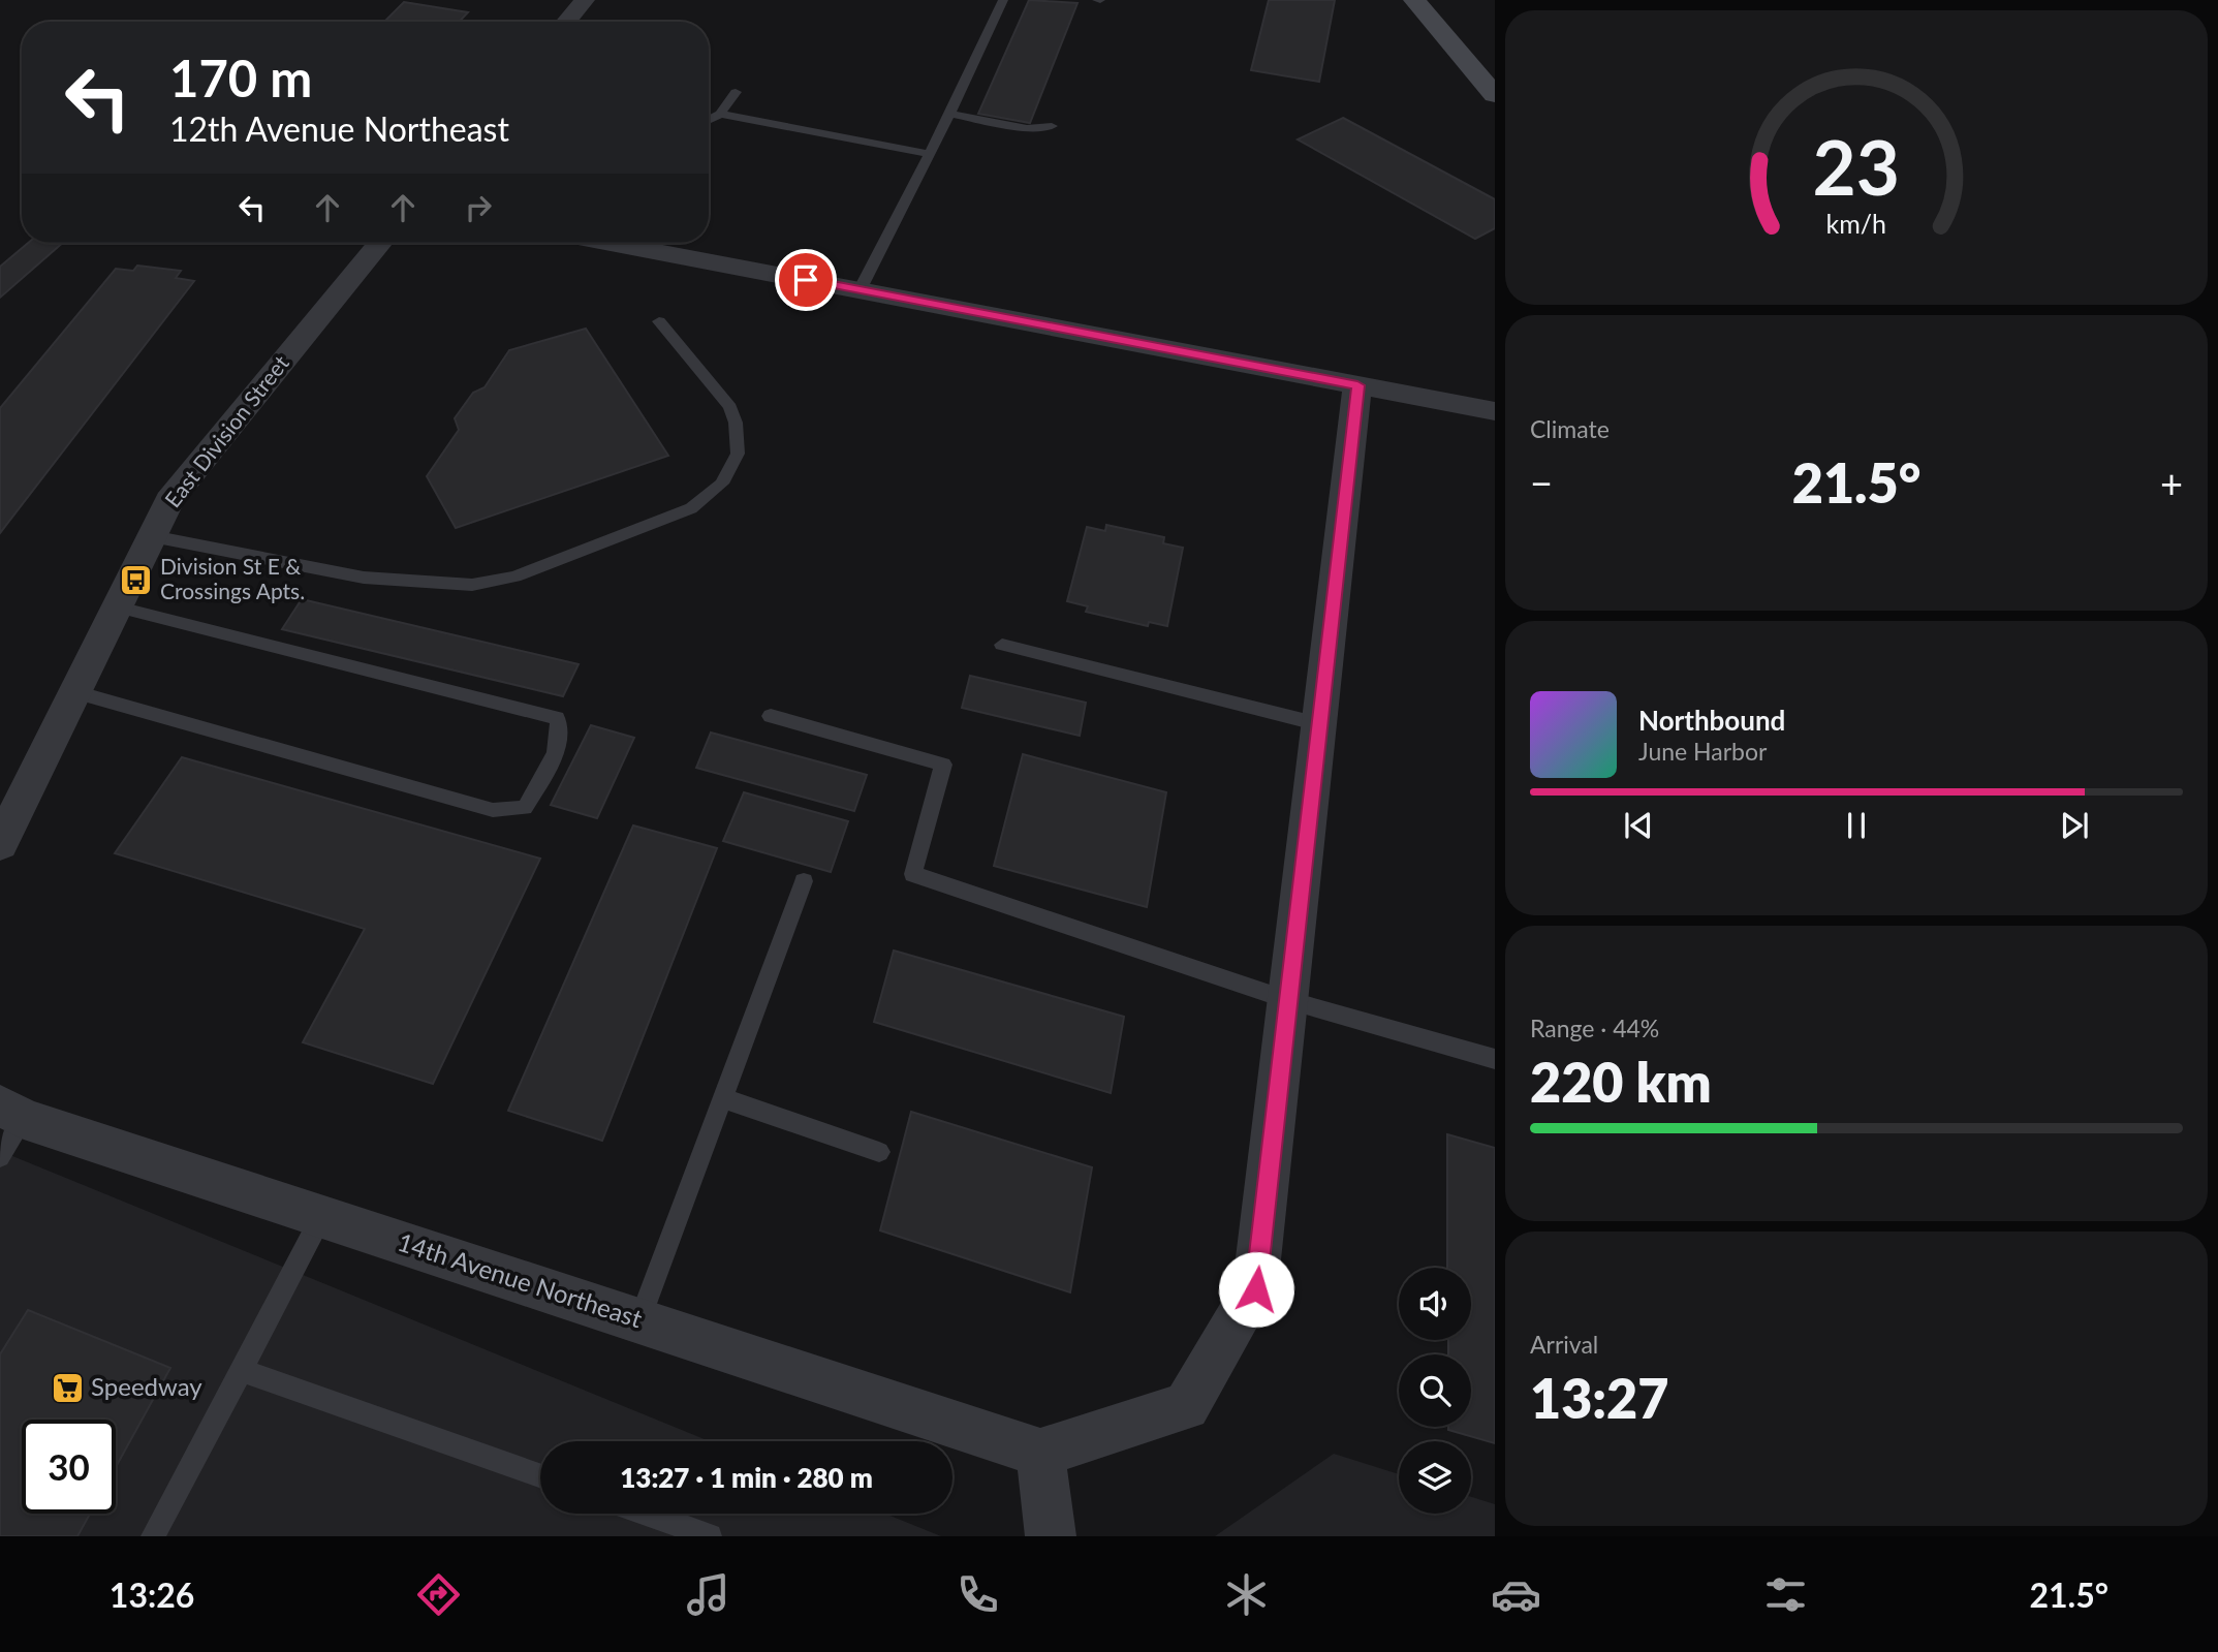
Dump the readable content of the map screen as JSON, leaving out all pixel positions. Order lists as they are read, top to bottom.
{
  "streets": {
    "street": ["East Division Street", "14th Avenue Northeast"]
  },
  "places": {
    "bus stop": ["Division St E & Crossings Apts."],
    "supermarket": ["Speedway"]
  },
  "page": {
    "turn": ["170 m", "12th Avenue Northeast"],
    "tile": [
      "Climate",
      ["Range · 44%", "220 km"],
      ["Arrival", "13:27"]
    ],
    "heat": ["−", "21.5°", "+"],
    "song": ["Northbound", "June Harbor"],
    "limit": "30",
    "trip": "13:27 · 1 min · 280 m",
    "tabs": ["13:26", "21.5°"],
    "gauge": ["23", "km/h"]
  }
}
